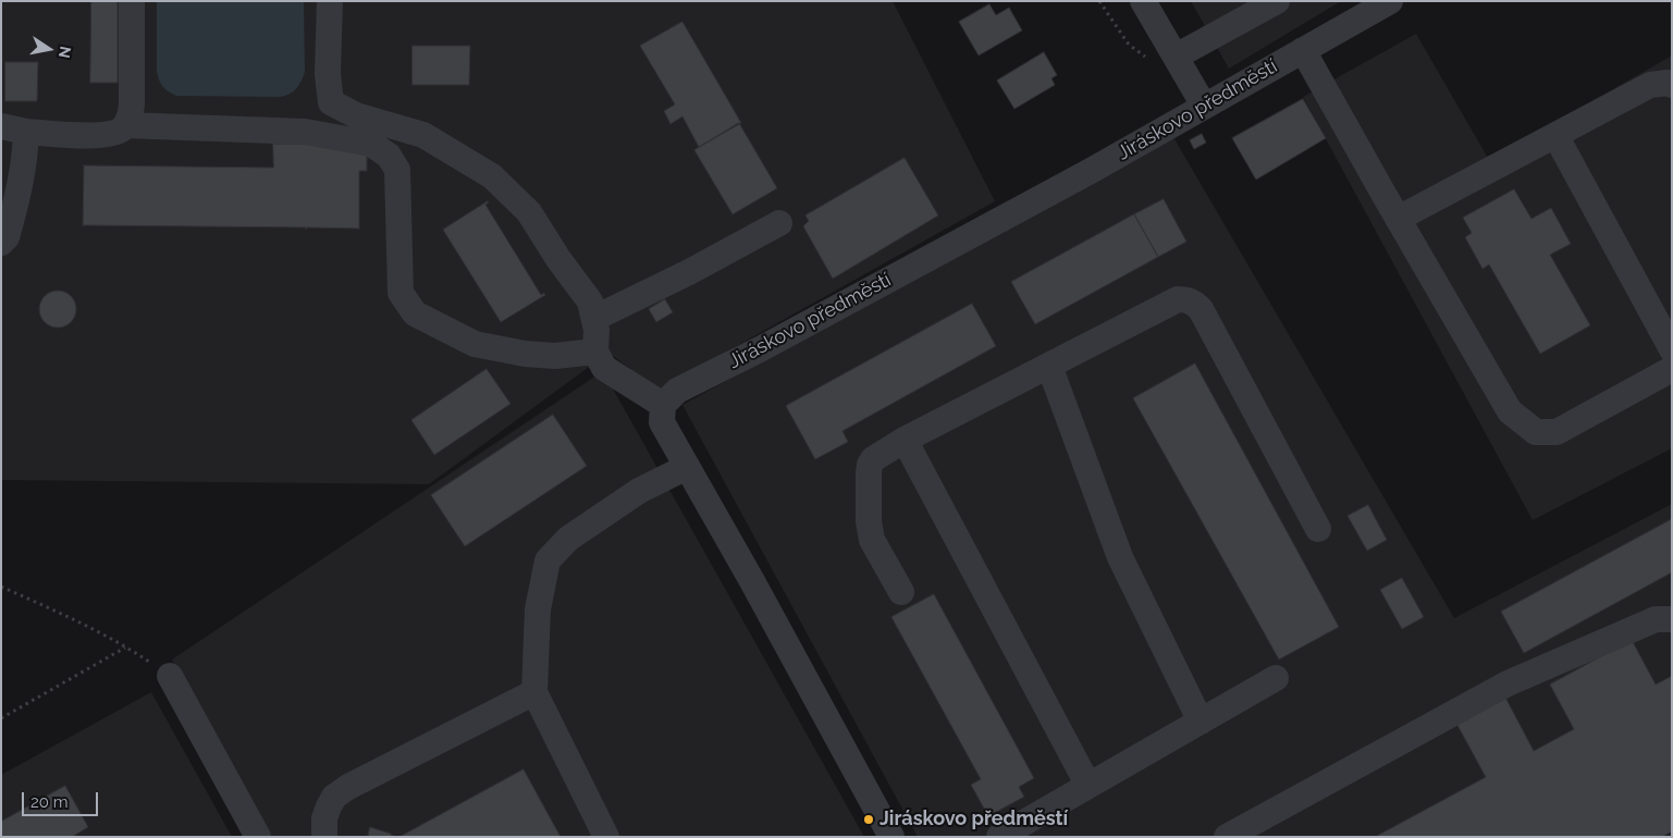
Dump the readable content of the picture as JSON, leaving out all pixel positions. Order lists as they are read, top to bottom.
{
  "streets": {
    "street": ["Jiráskovo předměstí"]
  },
  "places": ["Jiráskovo předměstí"],
  "scale_bar": "20 m",
  "north": "right"
}
